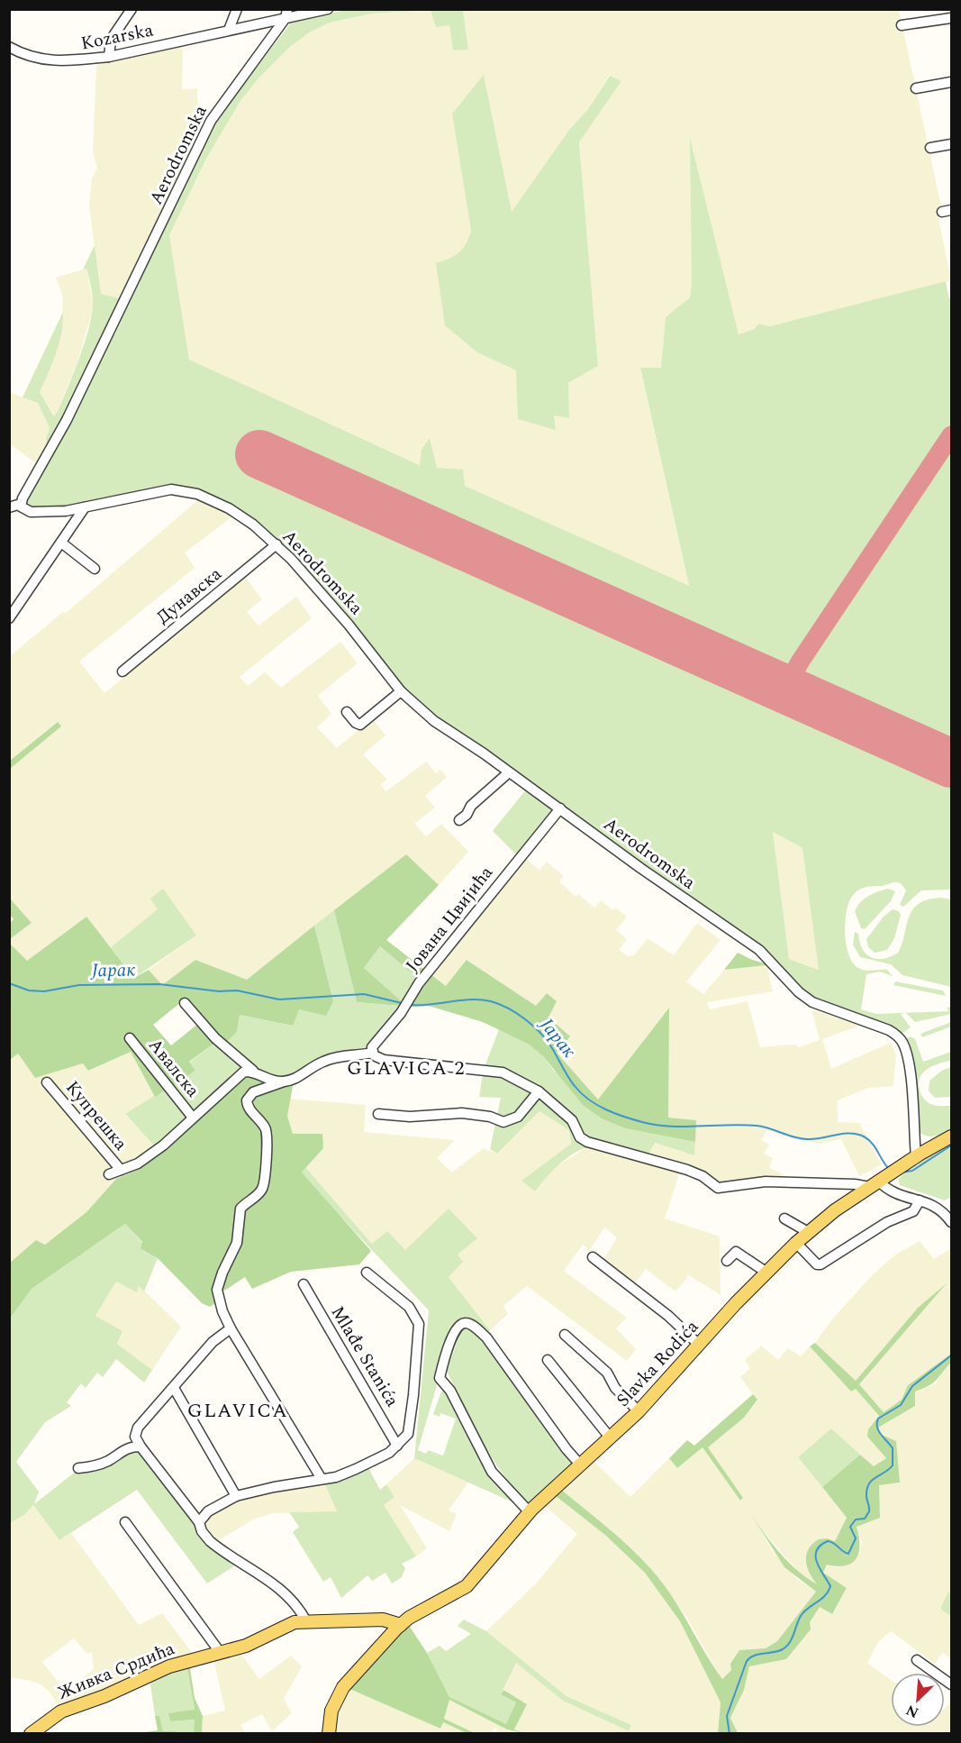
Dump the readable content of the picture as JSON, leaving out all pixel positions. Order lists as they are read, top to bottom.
{
  "streets": {
    "main road": ["Slavka Rodića", "Живка Срдића"],
    "street": [
      "Kozarska",
      "Aerodromska",
      "Дунавска",
      "Јована Цвијића",
      "Авалска",
      "Купрешка",
      "Mlađe Stanića"
    ]
  },
  "crossings": [
    ["Kozarska", "Aerodromska"],
    ["Aerodromska", "Дунавска"],
    ["Aerodromska", "Јована Цвијића"],
    ["Aerodromska", "Slavka Rodića"],
    ["Slavka Rodića", "Живка Срдића"]
  ],
  "districts": ["GLAVICA 2", "GLAVICA"],
  "water": ["Јарак"],
  "north": "bottom left"
}
